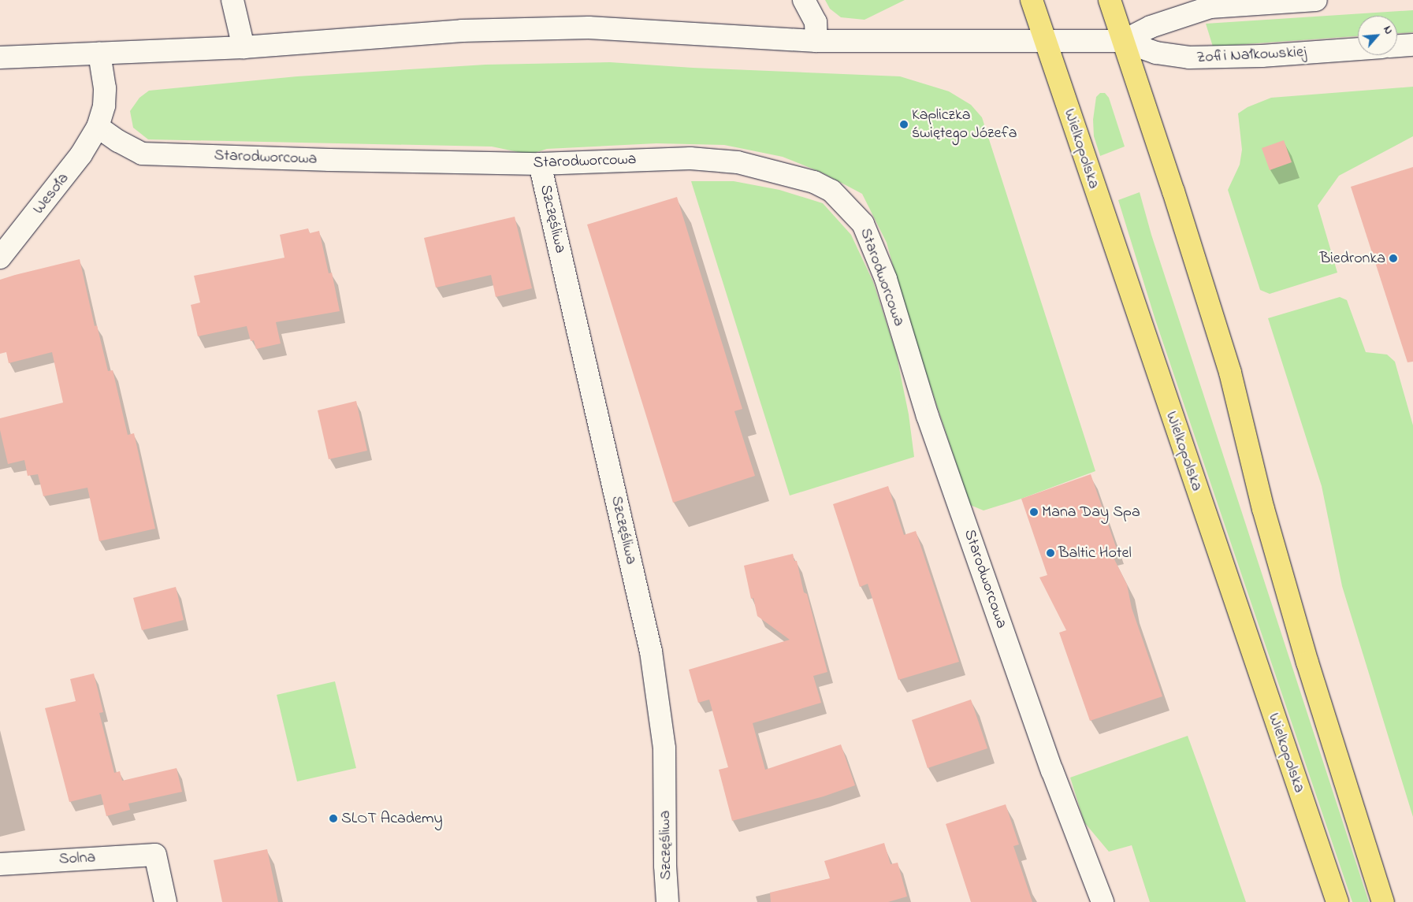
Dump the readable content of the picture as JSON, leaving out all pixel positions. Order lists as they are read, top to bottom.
{
  "streets": {
    "main road": ["Wielkopolska"],
    "street": [
      "Zofii Nałkowskiej",
      "Starodworcowa",
      "Wesoła",
      "Szczęśliwa",
      "Solna"
    ]
  },
  "crossings": [
    ["Zofii Nałkowskiej", "Wielkopolska"],
    ["Starodworcowa", "Wesoła"],
    ["Starodworcowa", "Szczęśliwa"]
  ],
  "places": [
    "Kapliczka świętego Józefa",
    "Biedronka",
    "Mana Day Spa",
    "Baltic Hotel",
    "SLOT Academy"
  ],
  "north": "top right"
}
